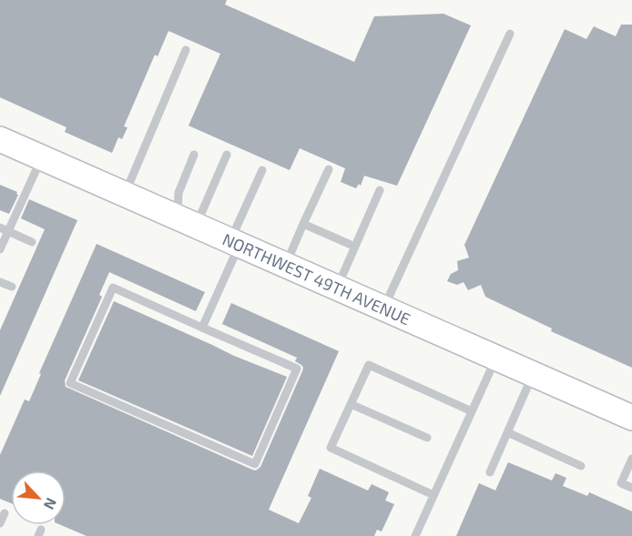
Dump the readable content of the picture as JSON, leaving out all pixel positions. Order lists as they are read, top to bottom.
{
  "streets": {
    "street": ["NORTHWEST 49TH AVENUE"]
  },
  "north": "bottom right"
}
